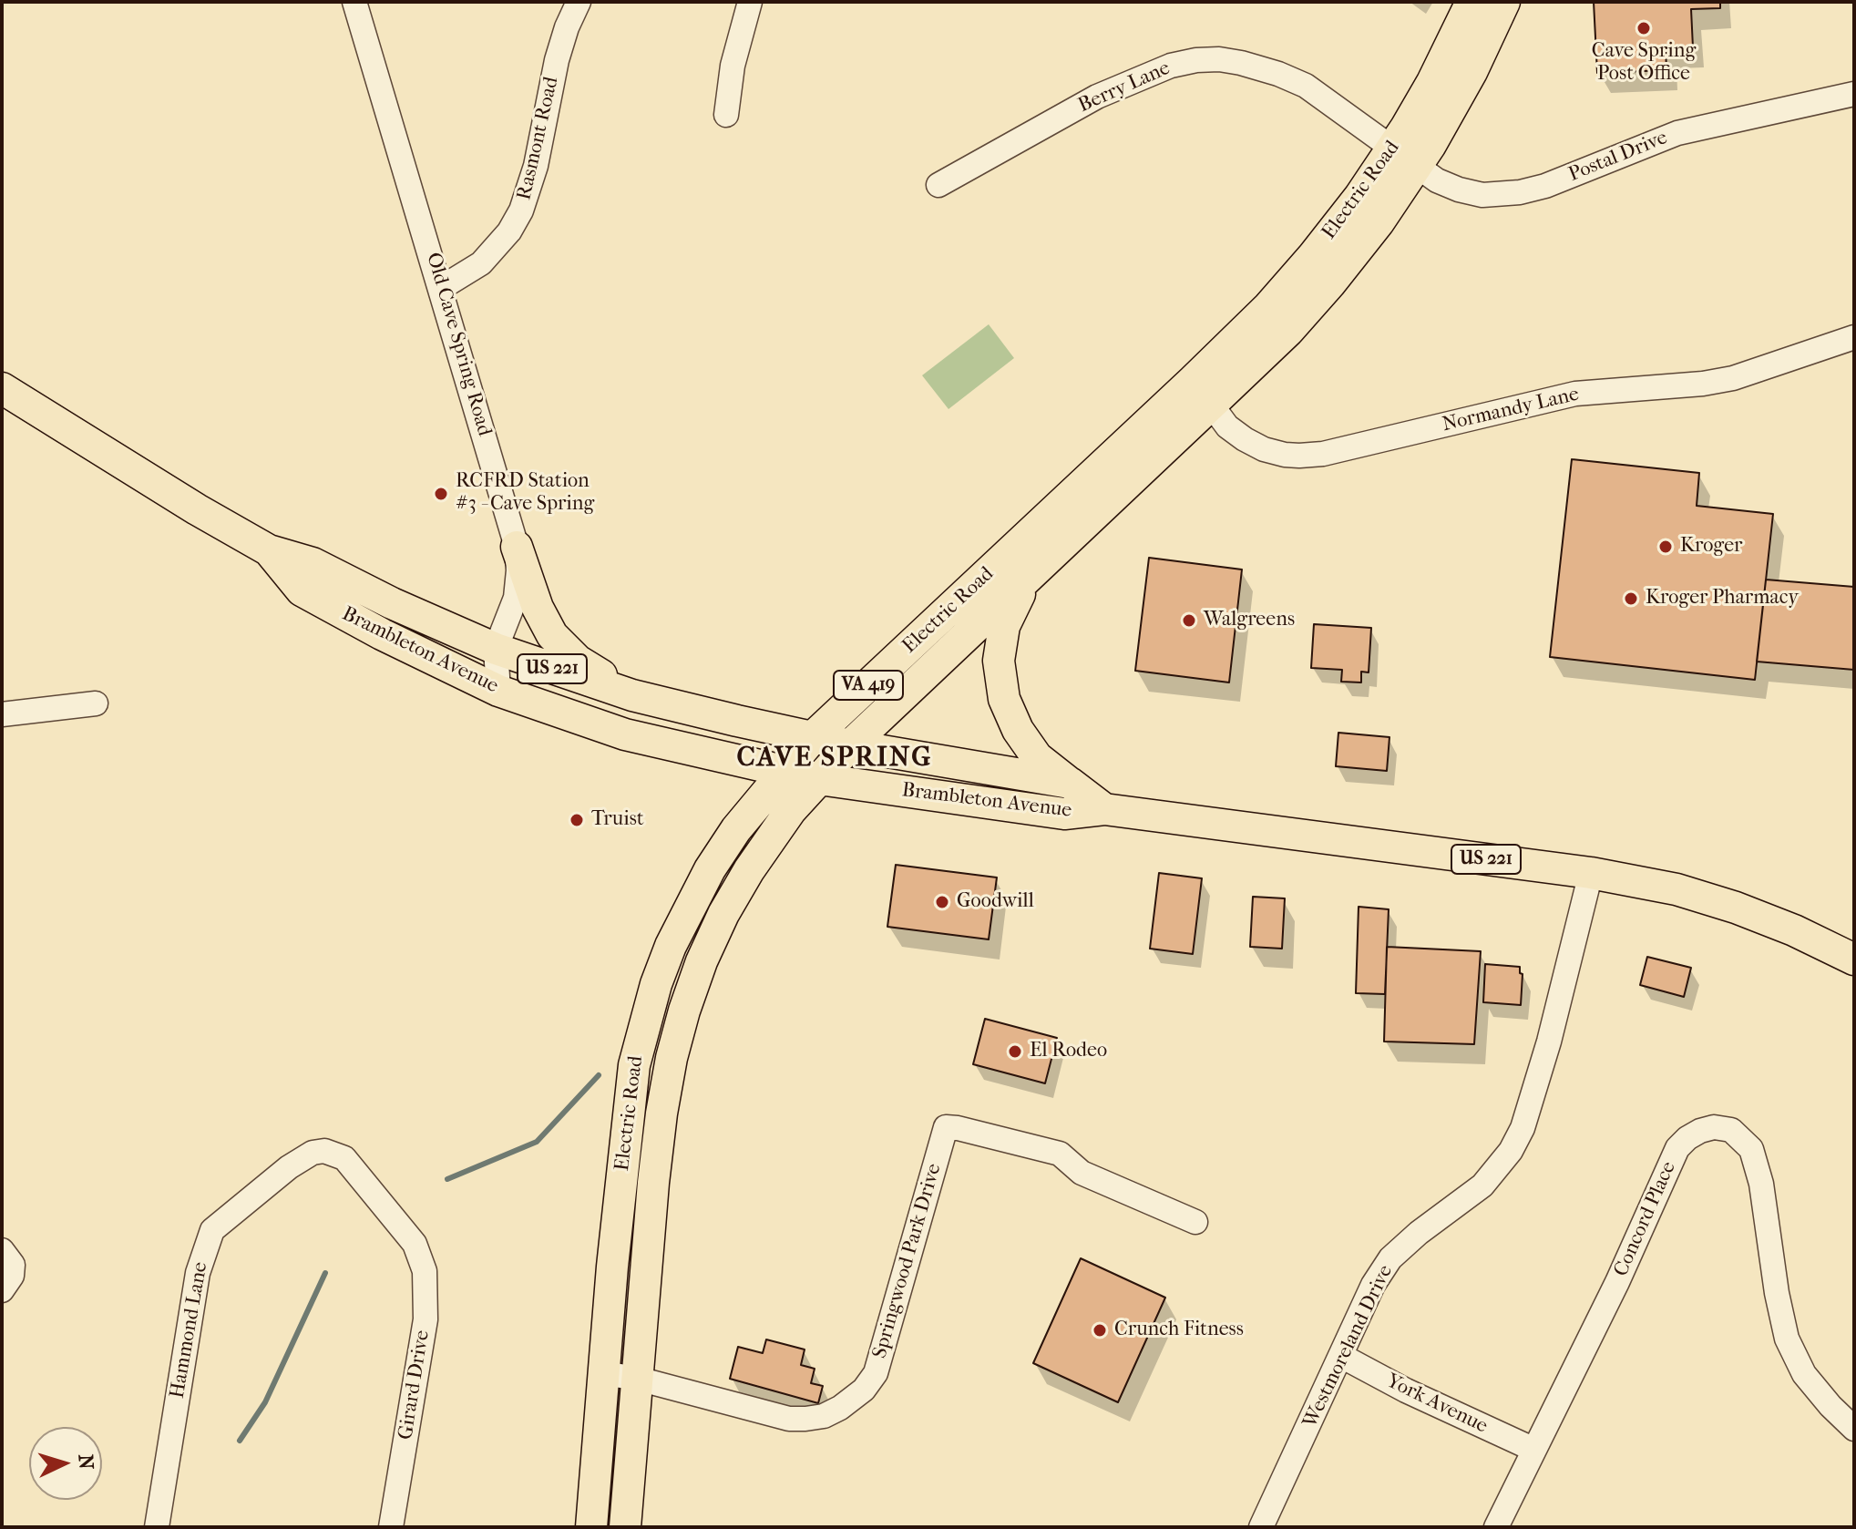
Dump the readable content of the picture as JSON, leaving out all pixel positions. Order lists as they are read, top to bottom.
{
  "streets": {
    "main road": [
      "Electric Road",
      "Brambleton Avenue",
      "US 221",
      "VA 419"
    ],
    "street": [
      "Berry Lane",
      "Rasmont Road",
      "Postal Drive",
      "Old Cave Spring Road",
      "Normandy Lane",
      "Concord Place",
      "Springwood Park Drive",
      "Hammond Lane",
      "Westmoreland Drive",
      "Girard Drive",
      "York Avenue"
    ]
  },
  "crossings": [
    ["Berry Lane", "Postal Drive"],
    ["Berry Lane", "Electric Road"],
    ["Rasmont Road", "Old Cave Spring Road"],
    ["Postal Drive", "Electric Road"],
    ["Electric Road", "Normandy Lane"],
    ["Electric Road", "Brambleton Avenue"],
    ["Electric Road", "Springwood Park Drive"],
    ["Old Cave Spring Road", "Brambleton Avenue"],
    ["Brambleton Avenue", "Westmoreland Drive"],
    ["Concord Place", "York Avenue"],
    ["Hammond Lane", "Girard Drive"],
    ["Westmoreland Drive", "York Avenue"]
  ],
  "districts": ["CAVE SPRING"],
  "places": [
    "Cave Spring Post Office",
    "RCFRD Station #3 - Cave Spring",
    "Kroger",
    "Kroger Pharmacy",
    "Walgreens",
    "Truist",
    "Goodwill",
    "El Rodeo",
    "Crunch Fitness"
  ],
  "north": "right"
}
